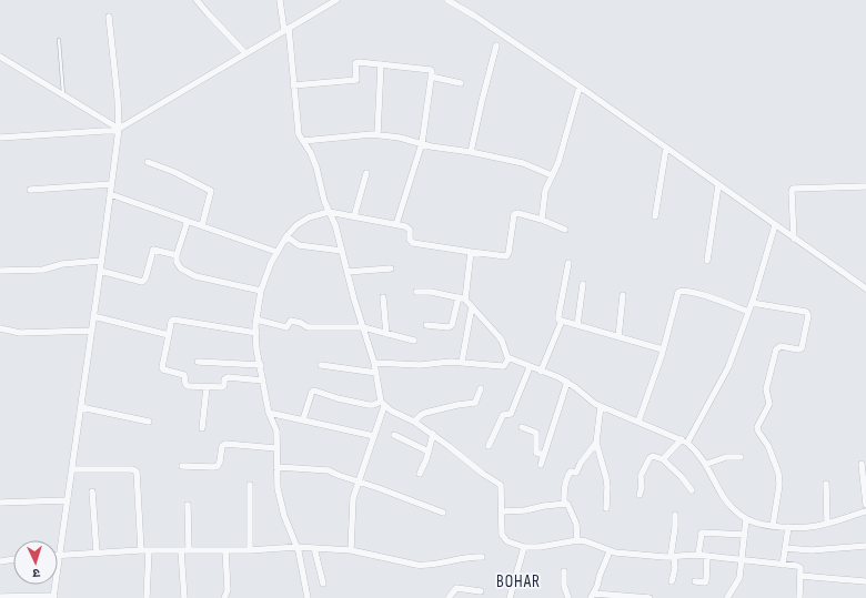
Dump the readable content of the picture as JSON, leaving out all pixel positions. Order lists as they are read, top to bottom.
{
  "districts": ["BOHAR"],
  "north": "bottom"
}
